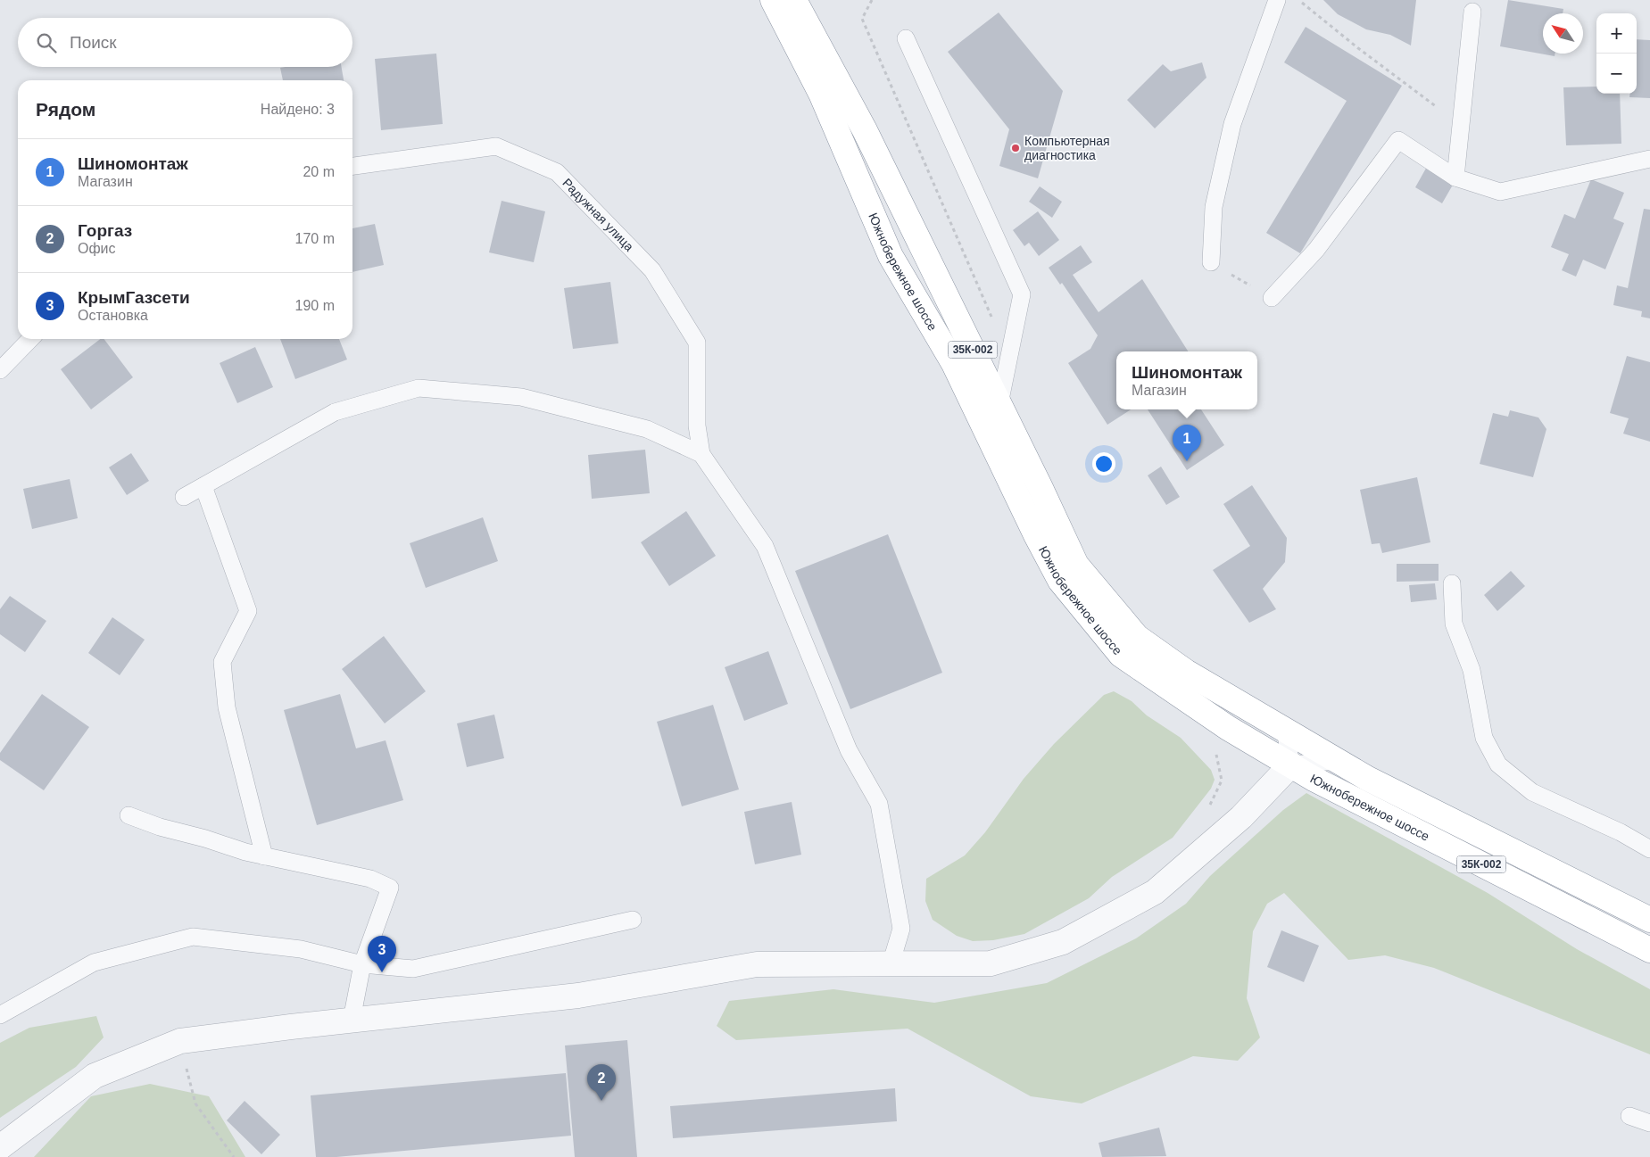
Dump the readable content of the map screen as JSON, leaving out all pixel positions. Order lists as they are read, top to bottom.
{
  "streets": {
    "highway": ["Южнобережное шоссе", "35К-002"],
    "lane": ["Радужная улица"]
  },
  "places": ["Компьютерная диагностика"],
  "north": "top left",
  "page": {
    "map_buttons": ["+", "−"],
    "search": "Поиск",
    "heading": ["Рядом", "Найдено: 3"],
    "list": [
      {
        "mark": "1",
        "name": "Шиномонтаж",
        "note": "Магазин",
        "value": "20 m"
      },
      {
        "mark": "2",
        "name": "Горгаз",
        "note": "Офис",
        "value": "170 m"
      },
      {
        "mark": "3",
        "name": "КрымГазсети",
        "note": "Остановка",
        "value": "190 m"
      }
    ],
    "popup": ["Шиномонтаж", "Магазин"],
    "pins": ["1", "3", "2"]
  }
}
